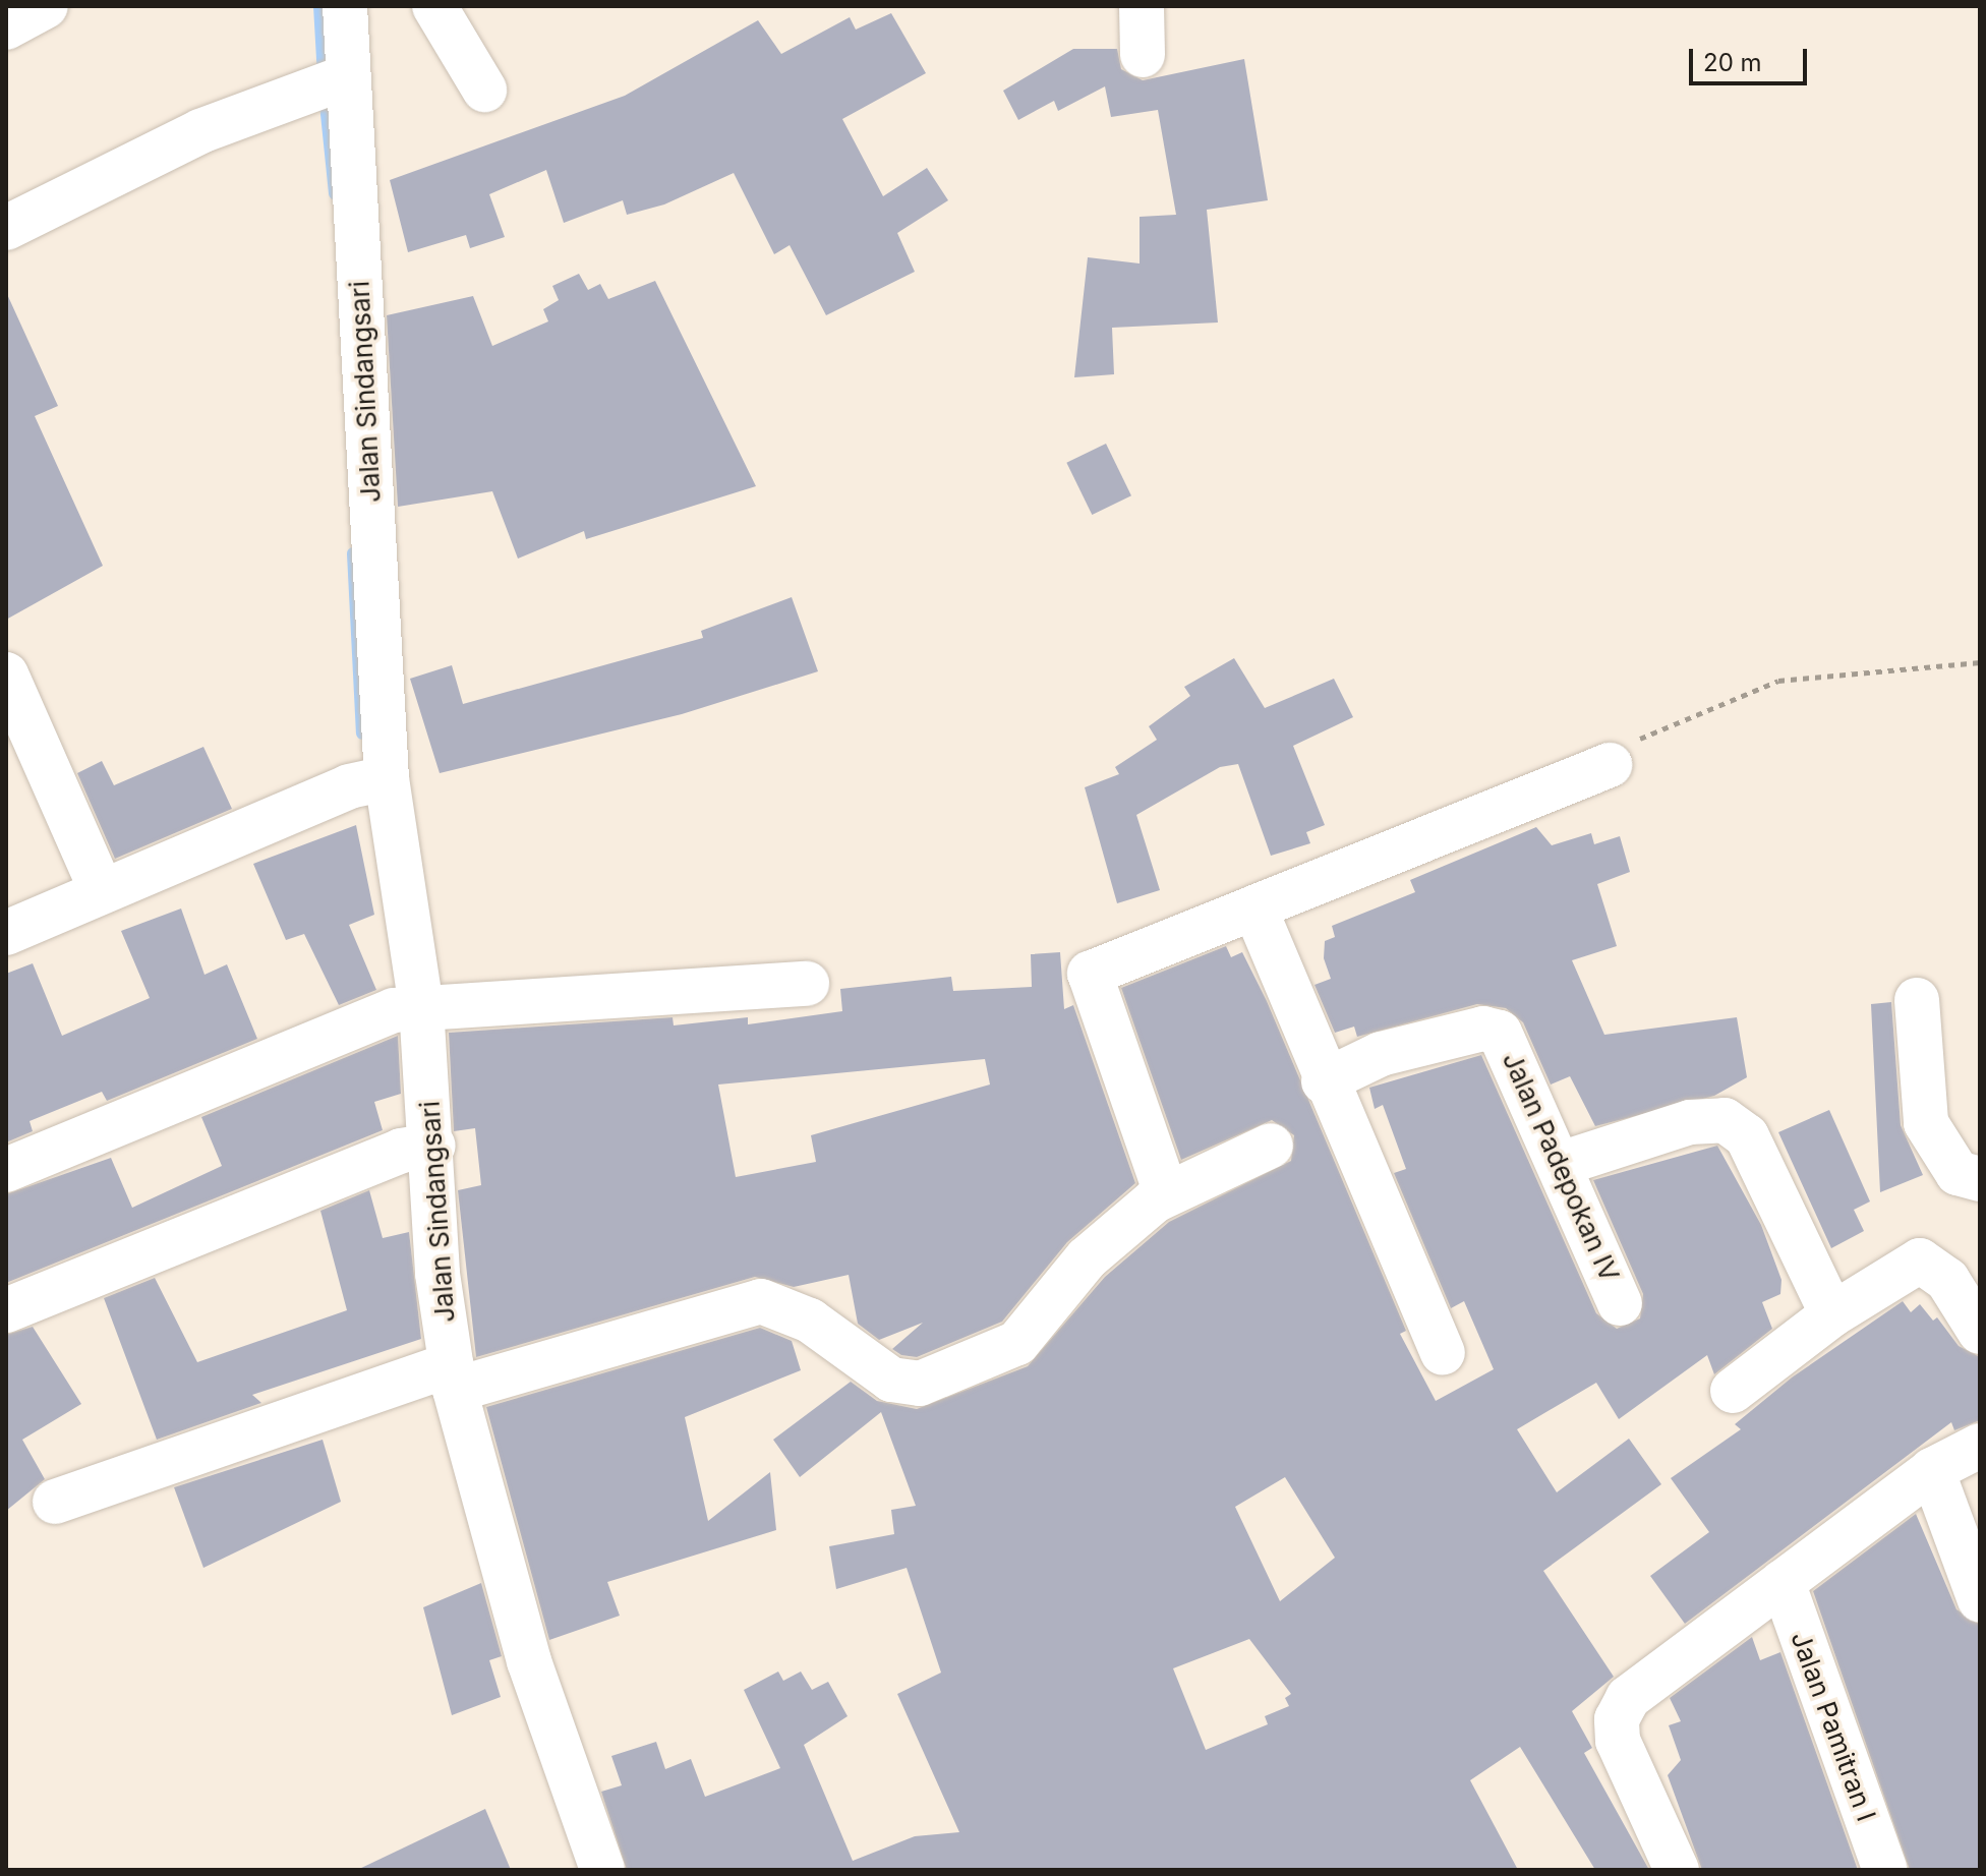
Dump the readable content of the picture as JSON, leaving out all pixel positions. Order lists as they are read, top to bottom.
{
  "streets": {
    "street": ["Jalan Sindangsari", "Jalan Padepokan IV", "Jalan Pamitran I"]
  },
  "scale_bar": "20 m"
}
